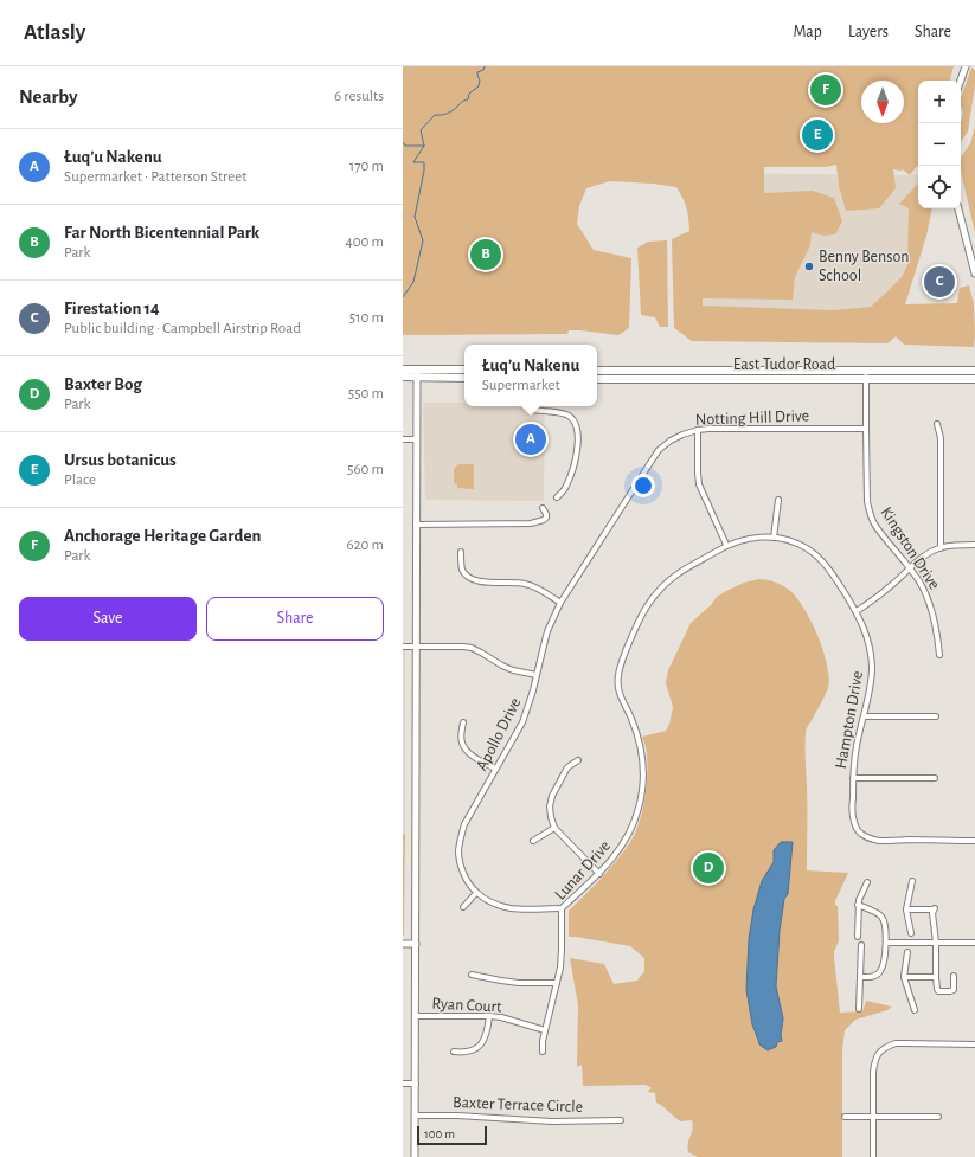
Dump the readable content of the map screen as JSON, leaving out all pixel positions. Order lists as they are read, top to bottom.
{
  "streets": {
    "main road": ["East Tudor Road"],
    "street": [
      "Notting Hill Drive",
      "Kingston Drive",
      "Hampton Drive",
      "Apollo Drive",
      "Lunar Drive",
      "Ryan Court",
      "Baxter Terrace Circle"
    ]
  },
  "crossings": [
    ["East Tudor Road", "Kingston Drive"],
    ["Notting Hill Drive", "Kingston Drive"],
    ["Notting Hill Drive", "Apollo Drive"],
    ["Hampton Drive", "Lunar Drive"],
    ["Lunar Drive", "Ryan Court"]
  ],
  "places": ["Benny Benson School"],
  "scale_bar": "100 m",
  "north": "bottom",
  "page": {
    "header": "Atlasly",
    "nav": ["Map", "Layers", "Share"],
    "heading": ["Nearby", "6 results"],
    "pins": [
      "F",
      "E",
      "B",
      "C",
      "A",
      "D"
    ],
    "map_buttons": ["+", "−"],
    "list": [
      {
        "mark": "A",
        "name": "Łuq’u Nakenu",
        "note": "Supermarket · Patterson Street",
        "value": "170 m"
      },
      {
        "mark": "B",
        "name": "Far North Bicentennial Park",
        "note": "Park",
        "value": "400 m"
      },
      {
        "mark": "C",
        "name": "Firestation 14",
        "note": "Public building · Campbell Airstrip Road",
        "value": "510 m"
      },
      {
        "mark": "D",
        "name": "Baxter Bog",
        "note": "Park",
        "value": "550 m"
      },
      {
        "mark": "E",
        "name": "Ursus botanicus",
        "note": "Place",
        "value": "560 m"
      },
      {
        "mark": "F",
        "name": "Anchorage Heritage Garden",
        "note": "Park",
        "value": "620 m"
      }
    ],
    "popup": ["Łuq’u Nakenu", "Supermarket"],
    "buttons": ["Save", "Share"],
    "scale": "100 m"
  }
}
